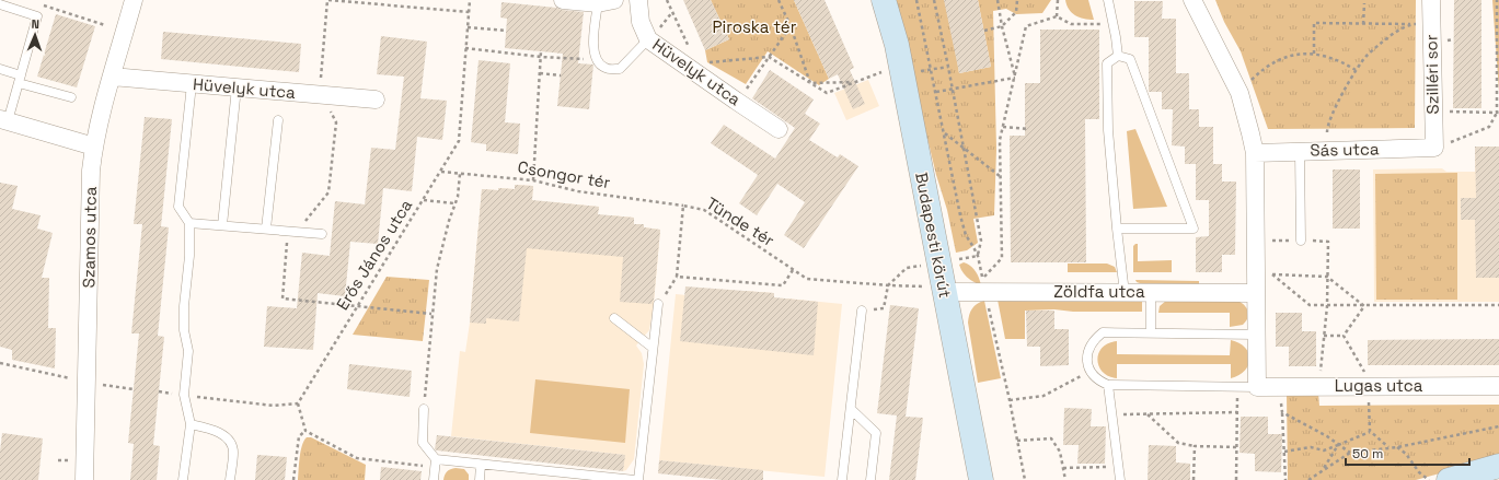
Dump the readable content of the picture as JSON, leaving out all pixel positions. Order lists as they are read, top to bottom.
{
  "streets": {
    "street": [
      "Hüvelyk utca",
      "Szilléri sor",
      "Sás utca",
      "Budapesti körút",
      "Szamos utca",
      "Zöldfa utca",
      "Lugas utca"
    ],
    "path": ["Csongor tér", "Tünde tér", "Erős János utca"]
  },
  "crossings": [
    ["Hüvelyk utca", "Szamos utca"],
    ["Szilléri sor", "Sás utca"],
    ["Csongor tér", "Tünde tér"],
    ["Csongor tér", "Erős János utca"],
    ["Tünde tér", "Budapesti körút"],
    ["Tünde tér", "Zöldfa utca"],
    ["Budapesti körút", "Zöldfa utca"]
  ],
  "parks": ["Piroska tér"],
  "scale_bar": "50 m",
  "north": "top"
}
